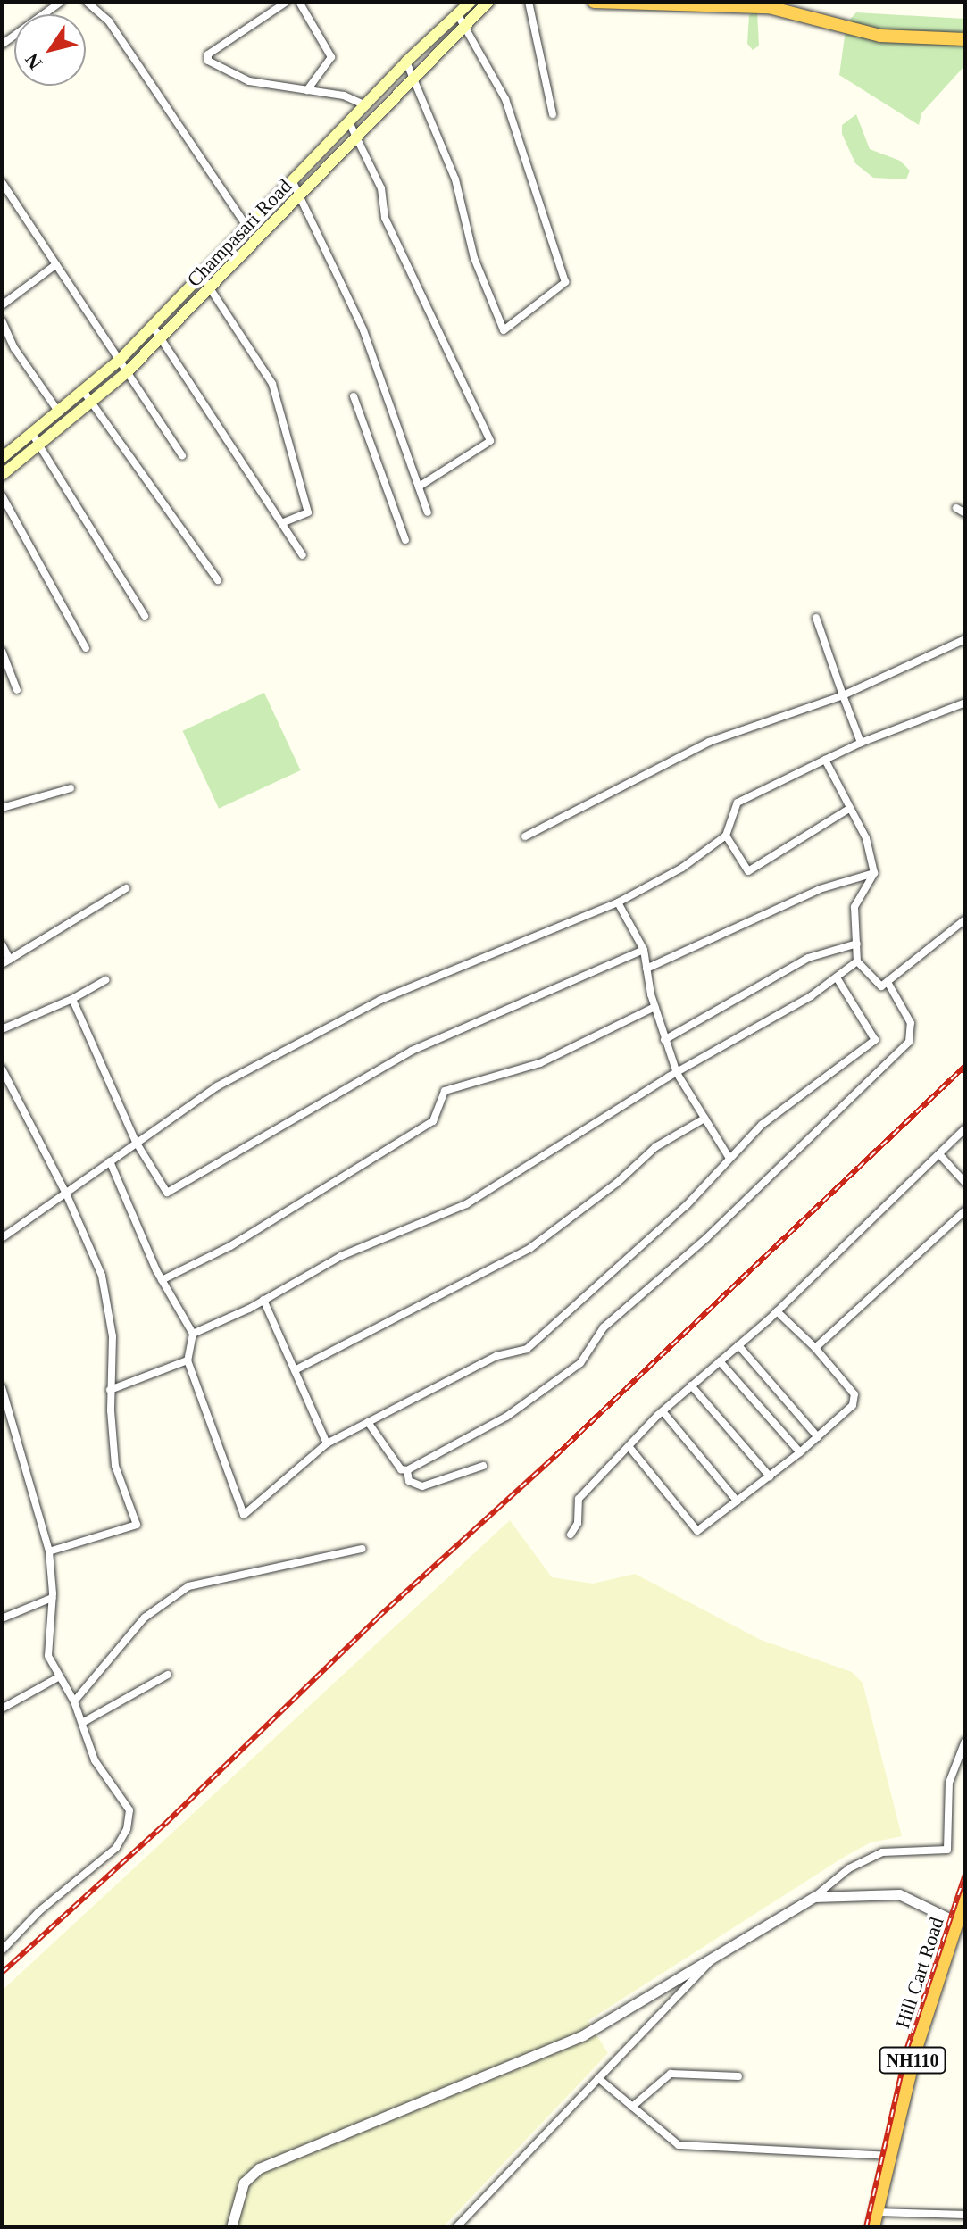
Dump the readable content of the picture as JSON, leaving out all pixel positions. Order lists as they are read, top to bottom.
{
  "streets": {
    "highway": ["Hill Cart Road", "NH110"],
    "main road": ["Champasari Road"]
  },
  "north": "bottom left"
}
